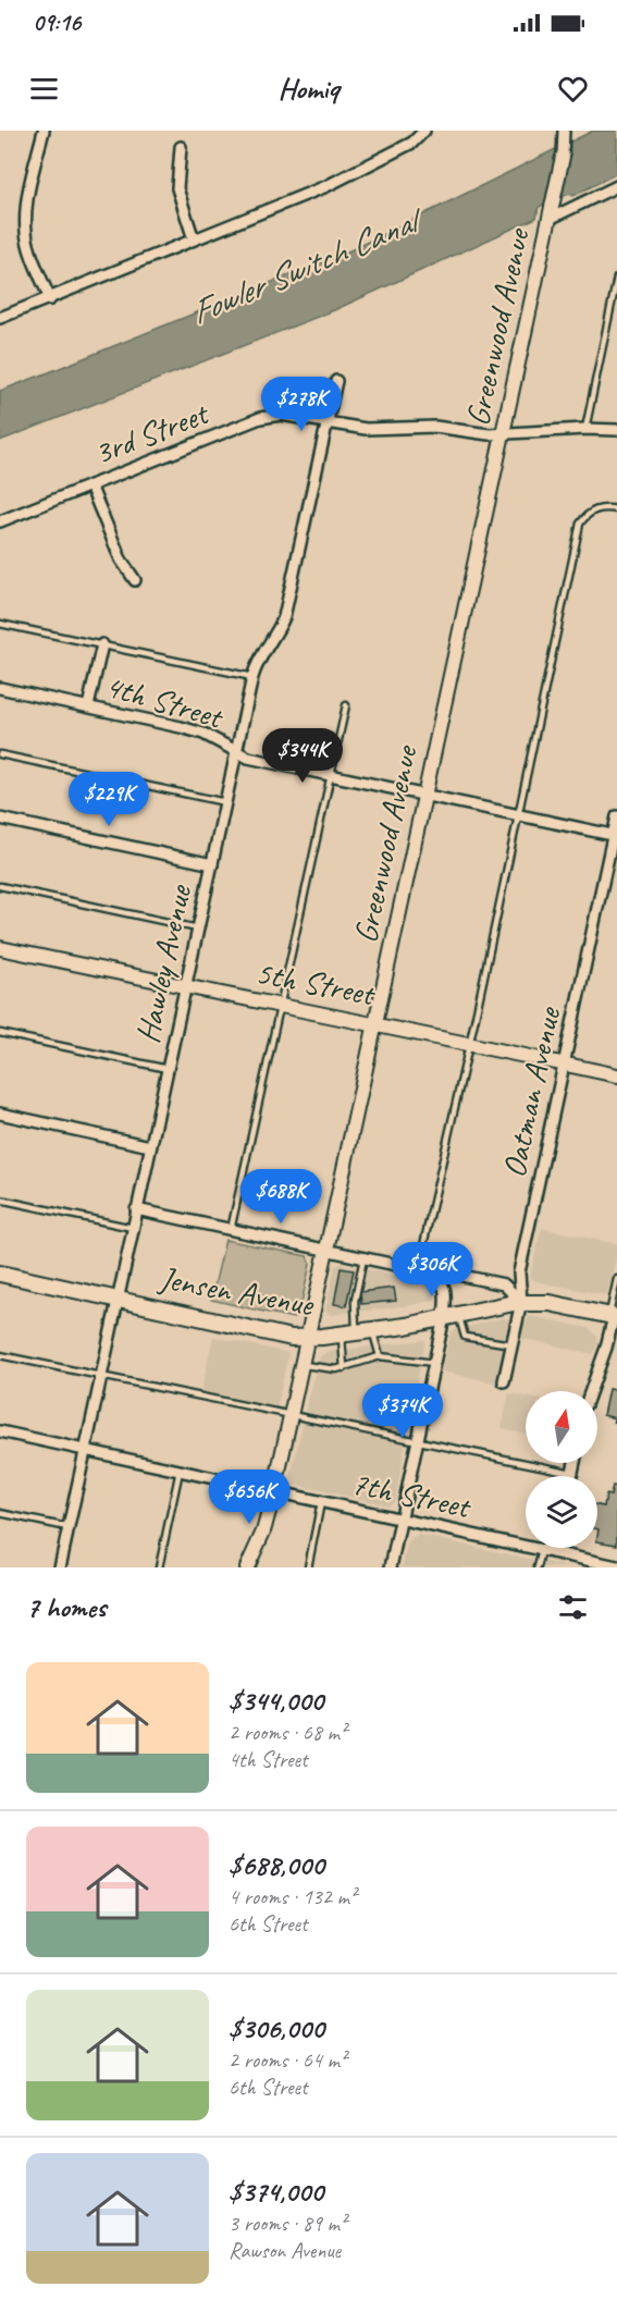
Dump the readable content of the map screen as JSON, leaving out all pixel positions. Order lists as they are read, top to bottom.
{
  "streets": {
    "main road": ["Jensen Avenue"],
    "street": [
      "Greenwood Avenue",
      "3rd Street",
      "4th Street",
      "Hawley Avenue",
      "5th Street",
      "Oatman Avenue",
      "7th Street"
    ]
  },
  "crossings": [
    ["Greenwood Avenue", "3rd Street"],
    ["Greenwood Avenue", "4th Street"],
    ["Greenwood Avenue", "5th Street"],
    ["Greenwood Avenue", "Jensen Avenue"],
    ["Greenwood Avenue", "7th Street"],
    ["3rd Street", "Hawley Avenue"],
    ["4th Street", "Hawley Avenue"],
    ["4th Street", "Oatman Avenue"],
    ["Hawley Avenue", "5th Street"],
    ["Hawley Avenue", "Jensen Avenue"],
    ["Hawley Avenue", "7th Street"],
    ["5th Street", "Oatman Avenue"],
    ["Oatman Avenue", "Jensen Avenue"]
  ],
  "water": ["Fowler Switch Canal"],
  "north": "top",
  "page": {
    "status": "09:16",
    "header": "Homiq",
    "price": [
      "$278K",
      "$344K",
      "$229K",
      "$688K",
      "$306K",
      "$374K",
      "$656K"
    ],
    "heading": "7 homes",
    "list": [
      {
        "name": "$344,000",
        "note": "2 rooms · 68 m² · 4th Street"
      },
      {
        "name": "$688,000",
        "note": "4 rooms · 132 m² · 6th Street"
      },
      {
        "name": "$306,000",
        "note": "2 rooms · 64 m² · 6th Street"
      },
      {
        "name": "$374,000",
        "note": "3 rooms · 89 m² · Rawson Avenue"
      }
    ]
  }
}
